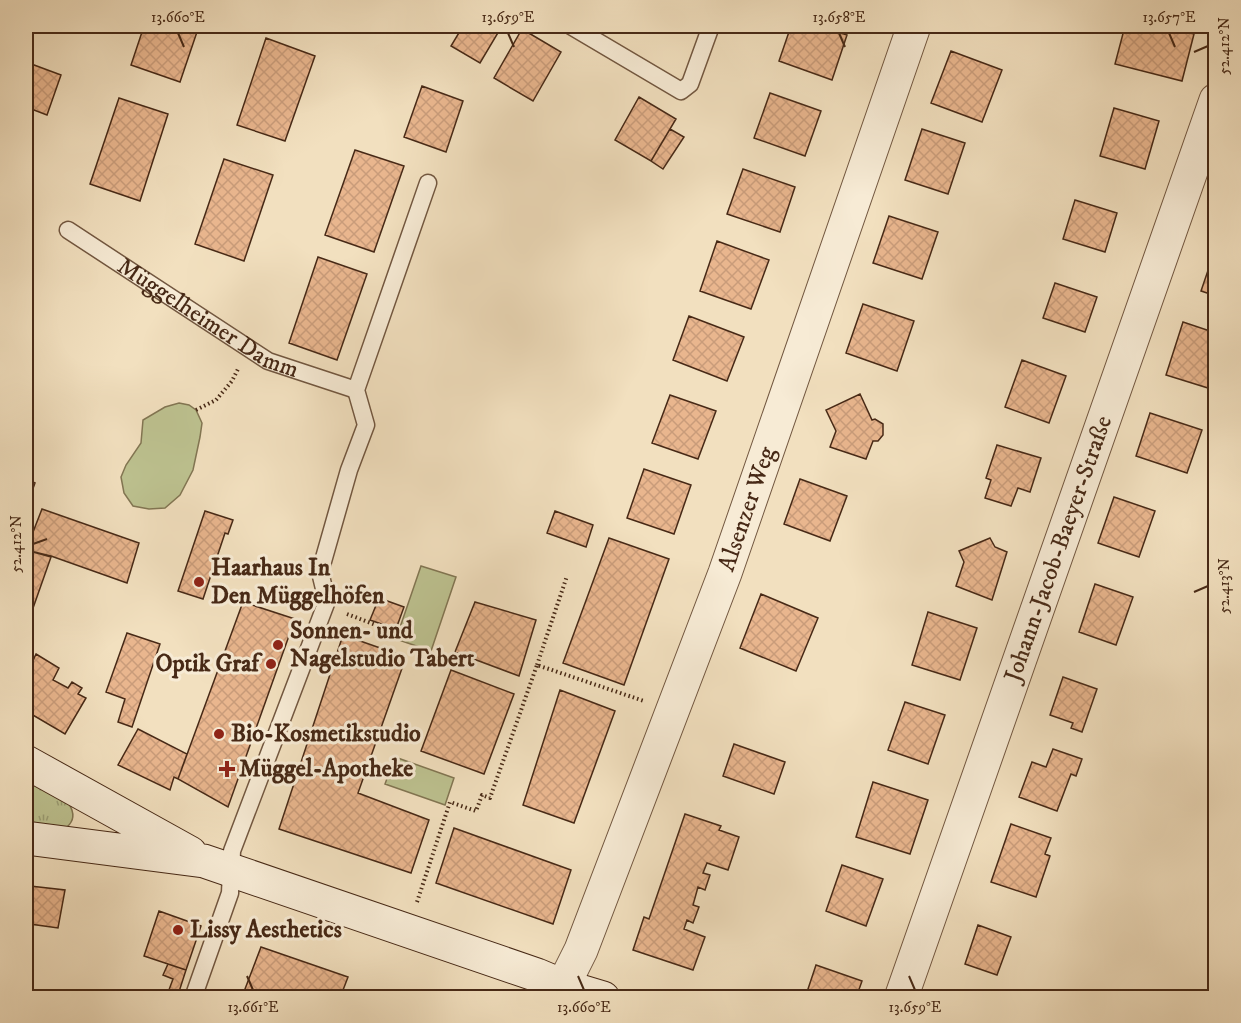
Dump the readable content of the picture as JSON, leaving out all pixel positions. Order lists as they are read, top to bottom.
{
  "streets": {
    "street": ["Alsenzer Weg", "Johann-Jacob-Baeyer-Straße"],
    "lane": ["Müggelheimer Damm"]
  },
  "places": {
    "other": [
      "Haarhaus In Den Müggelhöfen",
      "Sonnen- und Nagelstudio Tabert",
      "Optik Graf",
      "Bio-Kosmetikstudio",
      "Lissy Aesthetics"
    ],
    "health": ["Müggel-Apotheke"]
  },
  "coordinates": [
    "13.660°E",
    "13.659°E",
    "13.658°E",
    "13.657°E",
    "52.412°N",
    "52.413°N",
    "13.661°E"
  ]
}
